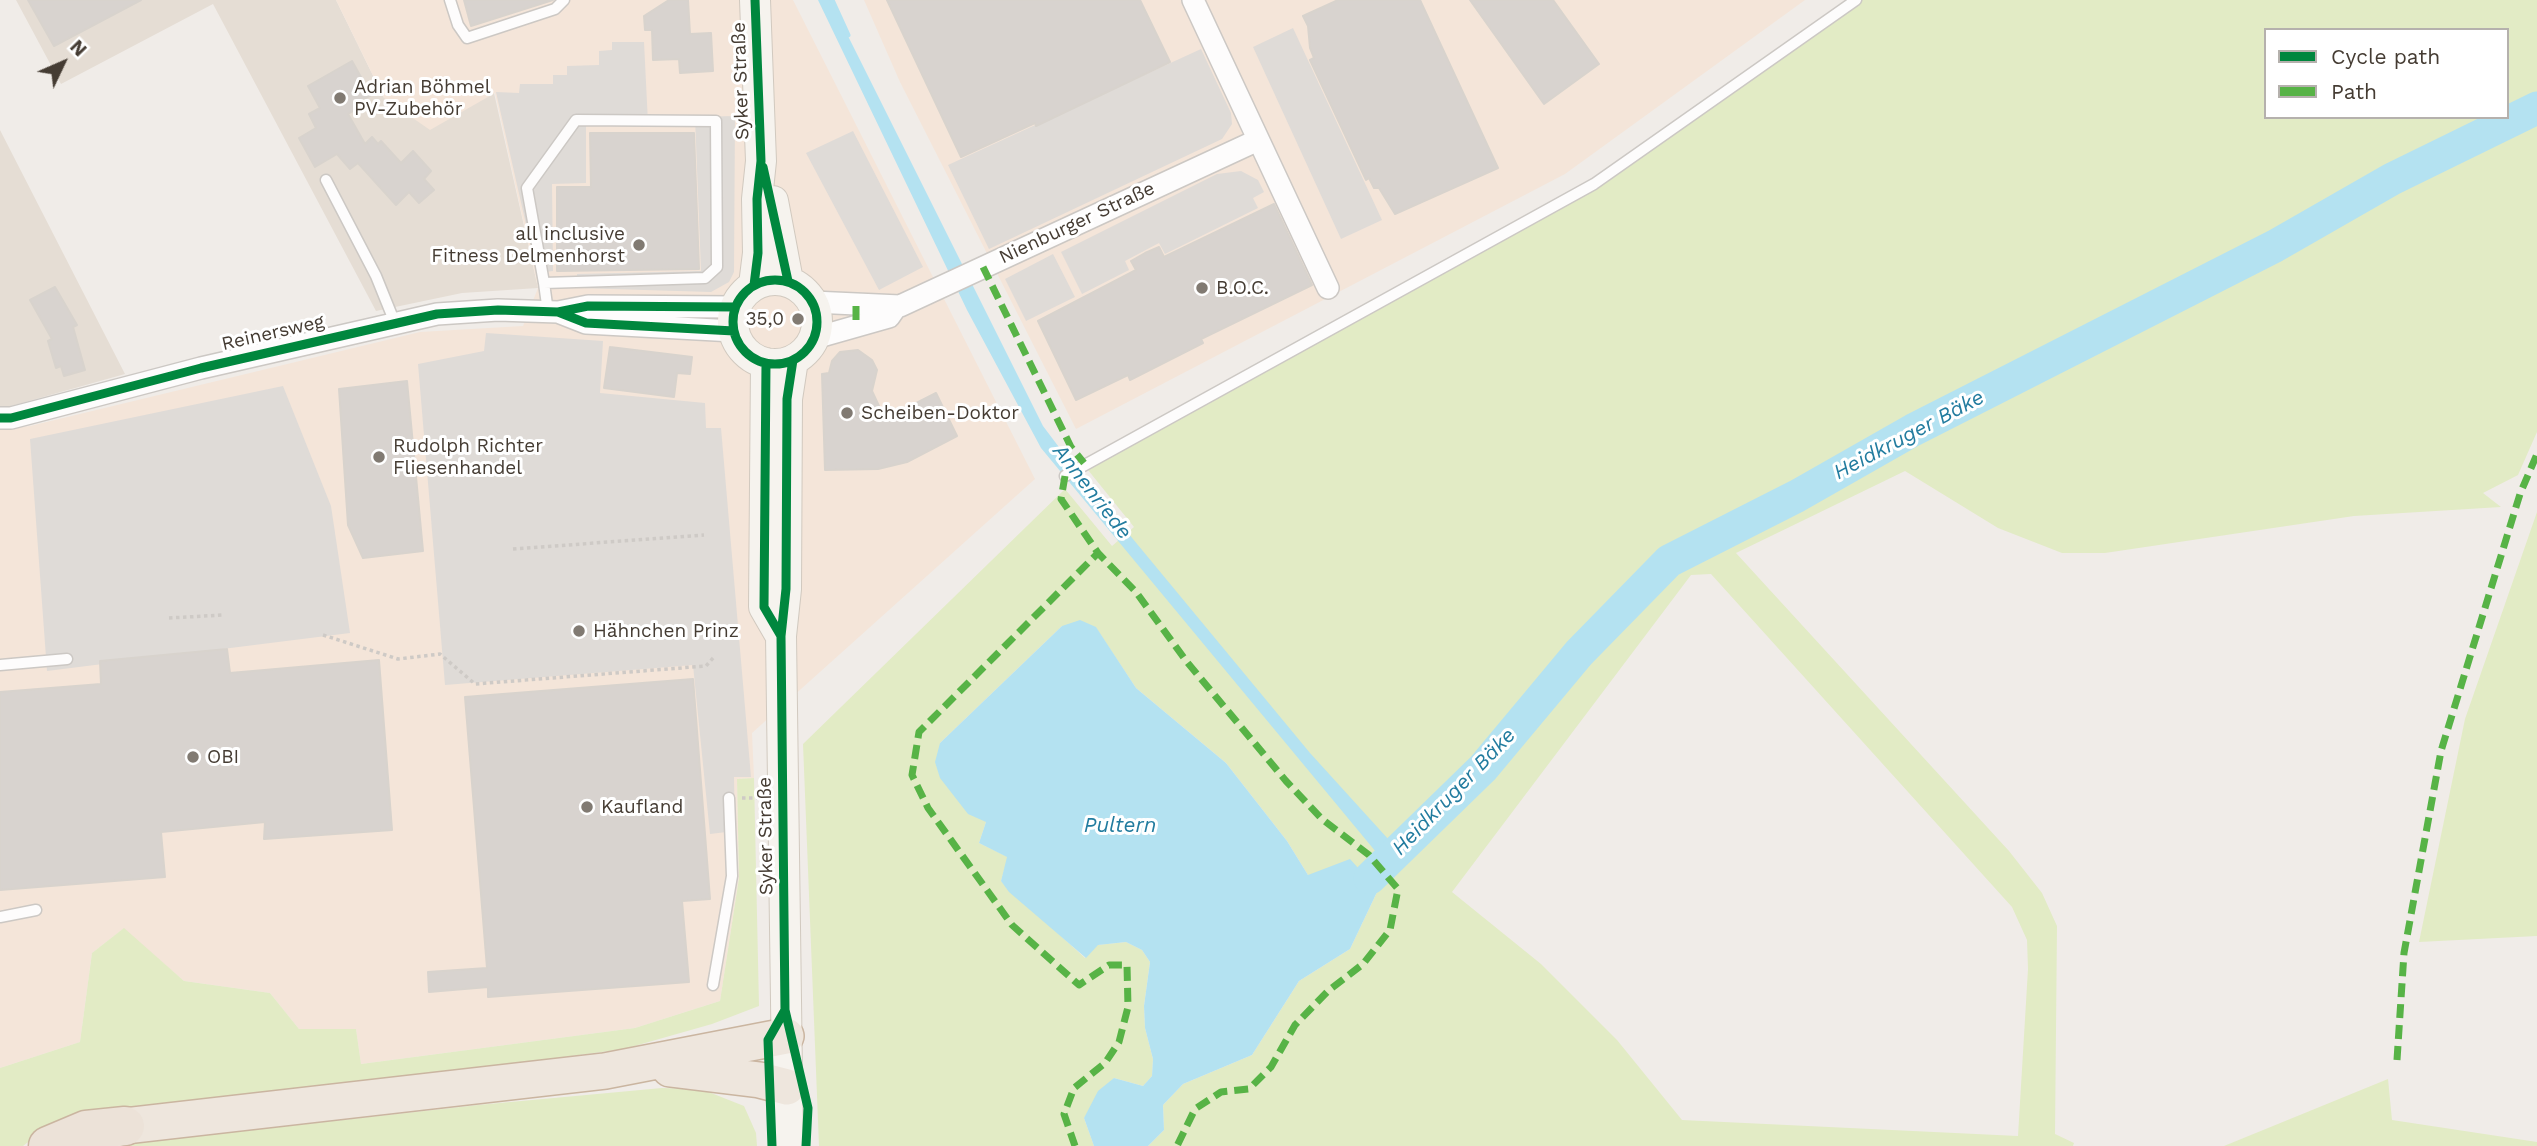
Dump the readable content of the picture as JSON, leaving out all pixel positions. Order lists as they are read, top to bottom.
{
  "streets": {
    "main road": ["Syker Straße"],
    "street": ["Nienburger Straße", "Reinersweg"]
  },
  "crossings": [
    ["Syker Straße", "Nienburger Straße"],
    ["Syker Straße", "Reinersweg"],
    ["Nienburger Straße", "Reinersweg"]
  ],
  "water": ["Heidkruger Bäke", "Annenriede", "Pultern"],
  "places": [
    "Adrian Böhmel PV-Zubehör",
    "all inclusive Fitness Delmenhorst",
    "B.O.C.",
    "35,0",
    "Scheiben-Doktor",
    "Rudolph Richter Fliesenhandel",
    "Hähnchen Prinz",
    "OBI",
    "Kaufland"
  ],
  "legend": ["Cycle path", "Path"],
  "north": "top right"
}
